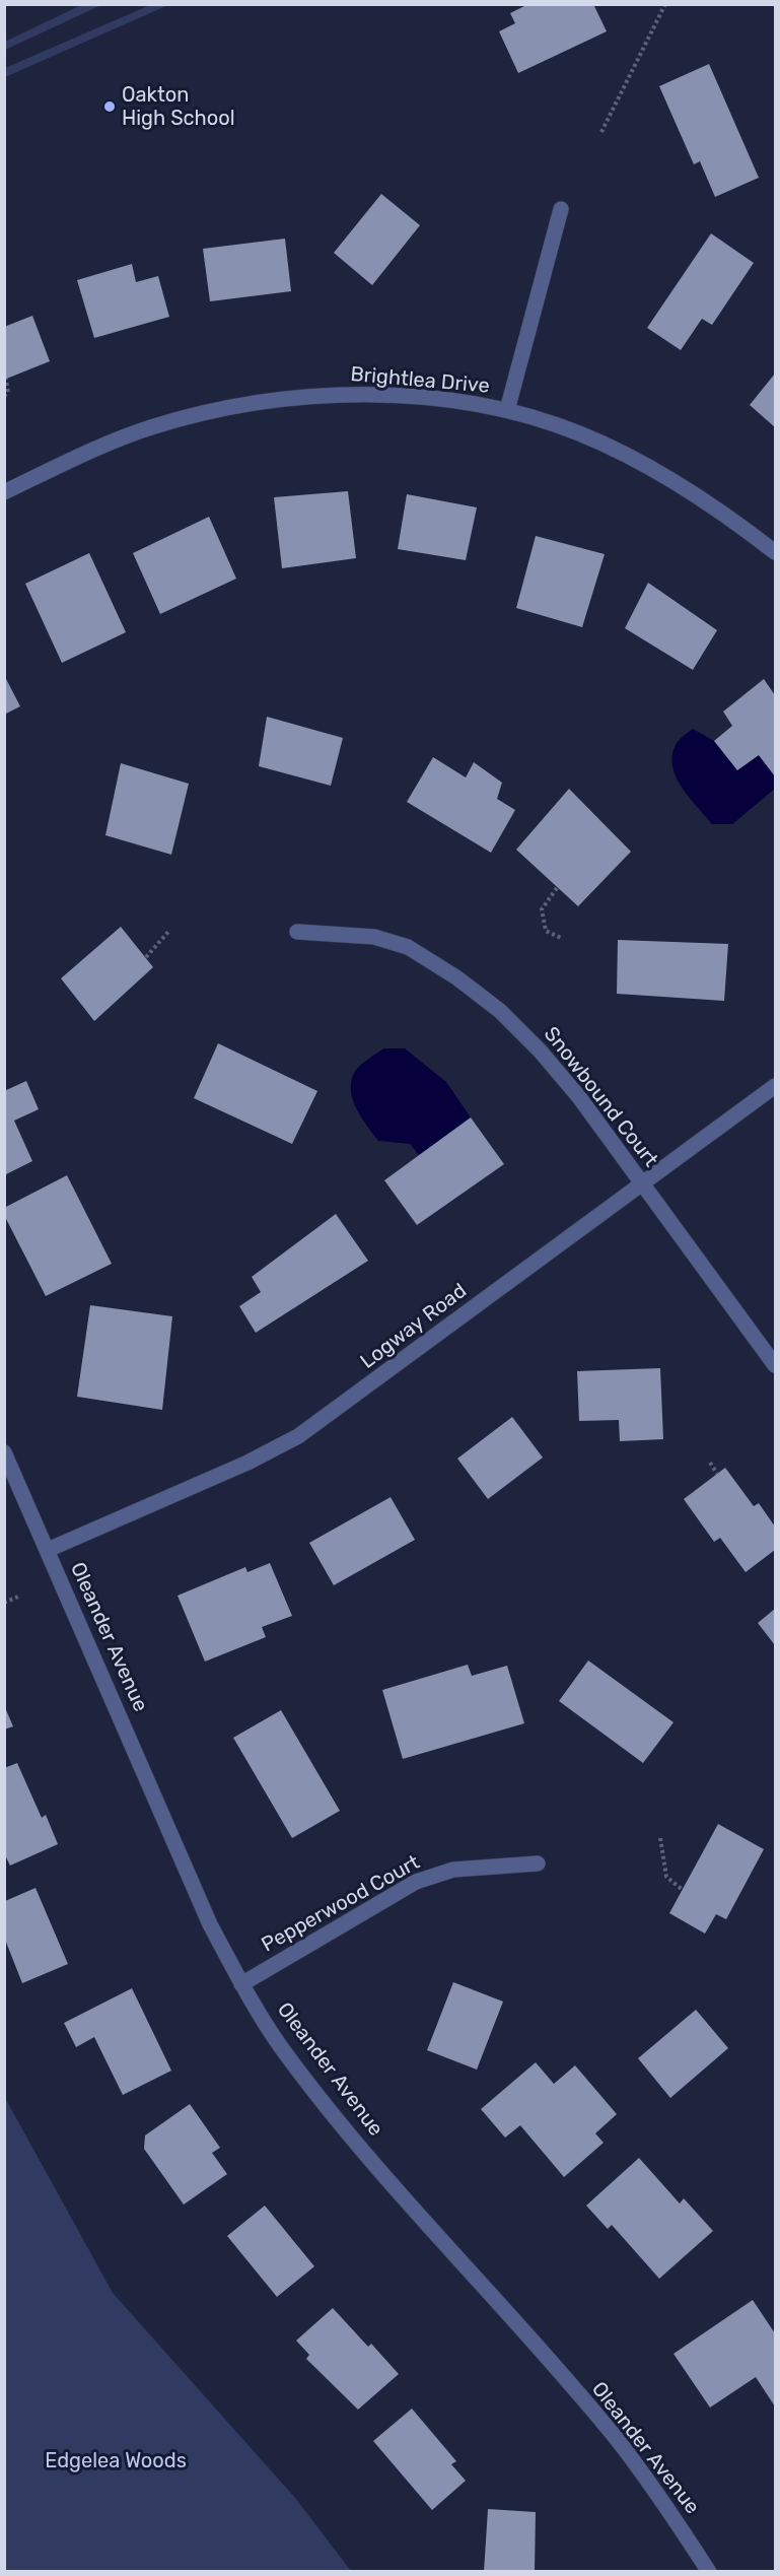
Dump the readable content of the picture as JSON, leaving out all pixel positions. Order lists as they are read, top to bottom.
{
  "streets": {
    "street": [
      "Brightlea Drive",
      "Snowbound Court",
      "Logway Road",
      "Oleander Avenue",
      "Pepperwood Court"
    ]
  },
  "crossings": [
    ["Snowbound Court", "Logway Road"],
    ["Logway Road", "Oleander Avenue"],
    ["Oleander Avenue", "Pepperwood Court"]
  ],
  "parks": ["Edgelea Woods"],
  "places": ["Oakton High School"]
}
